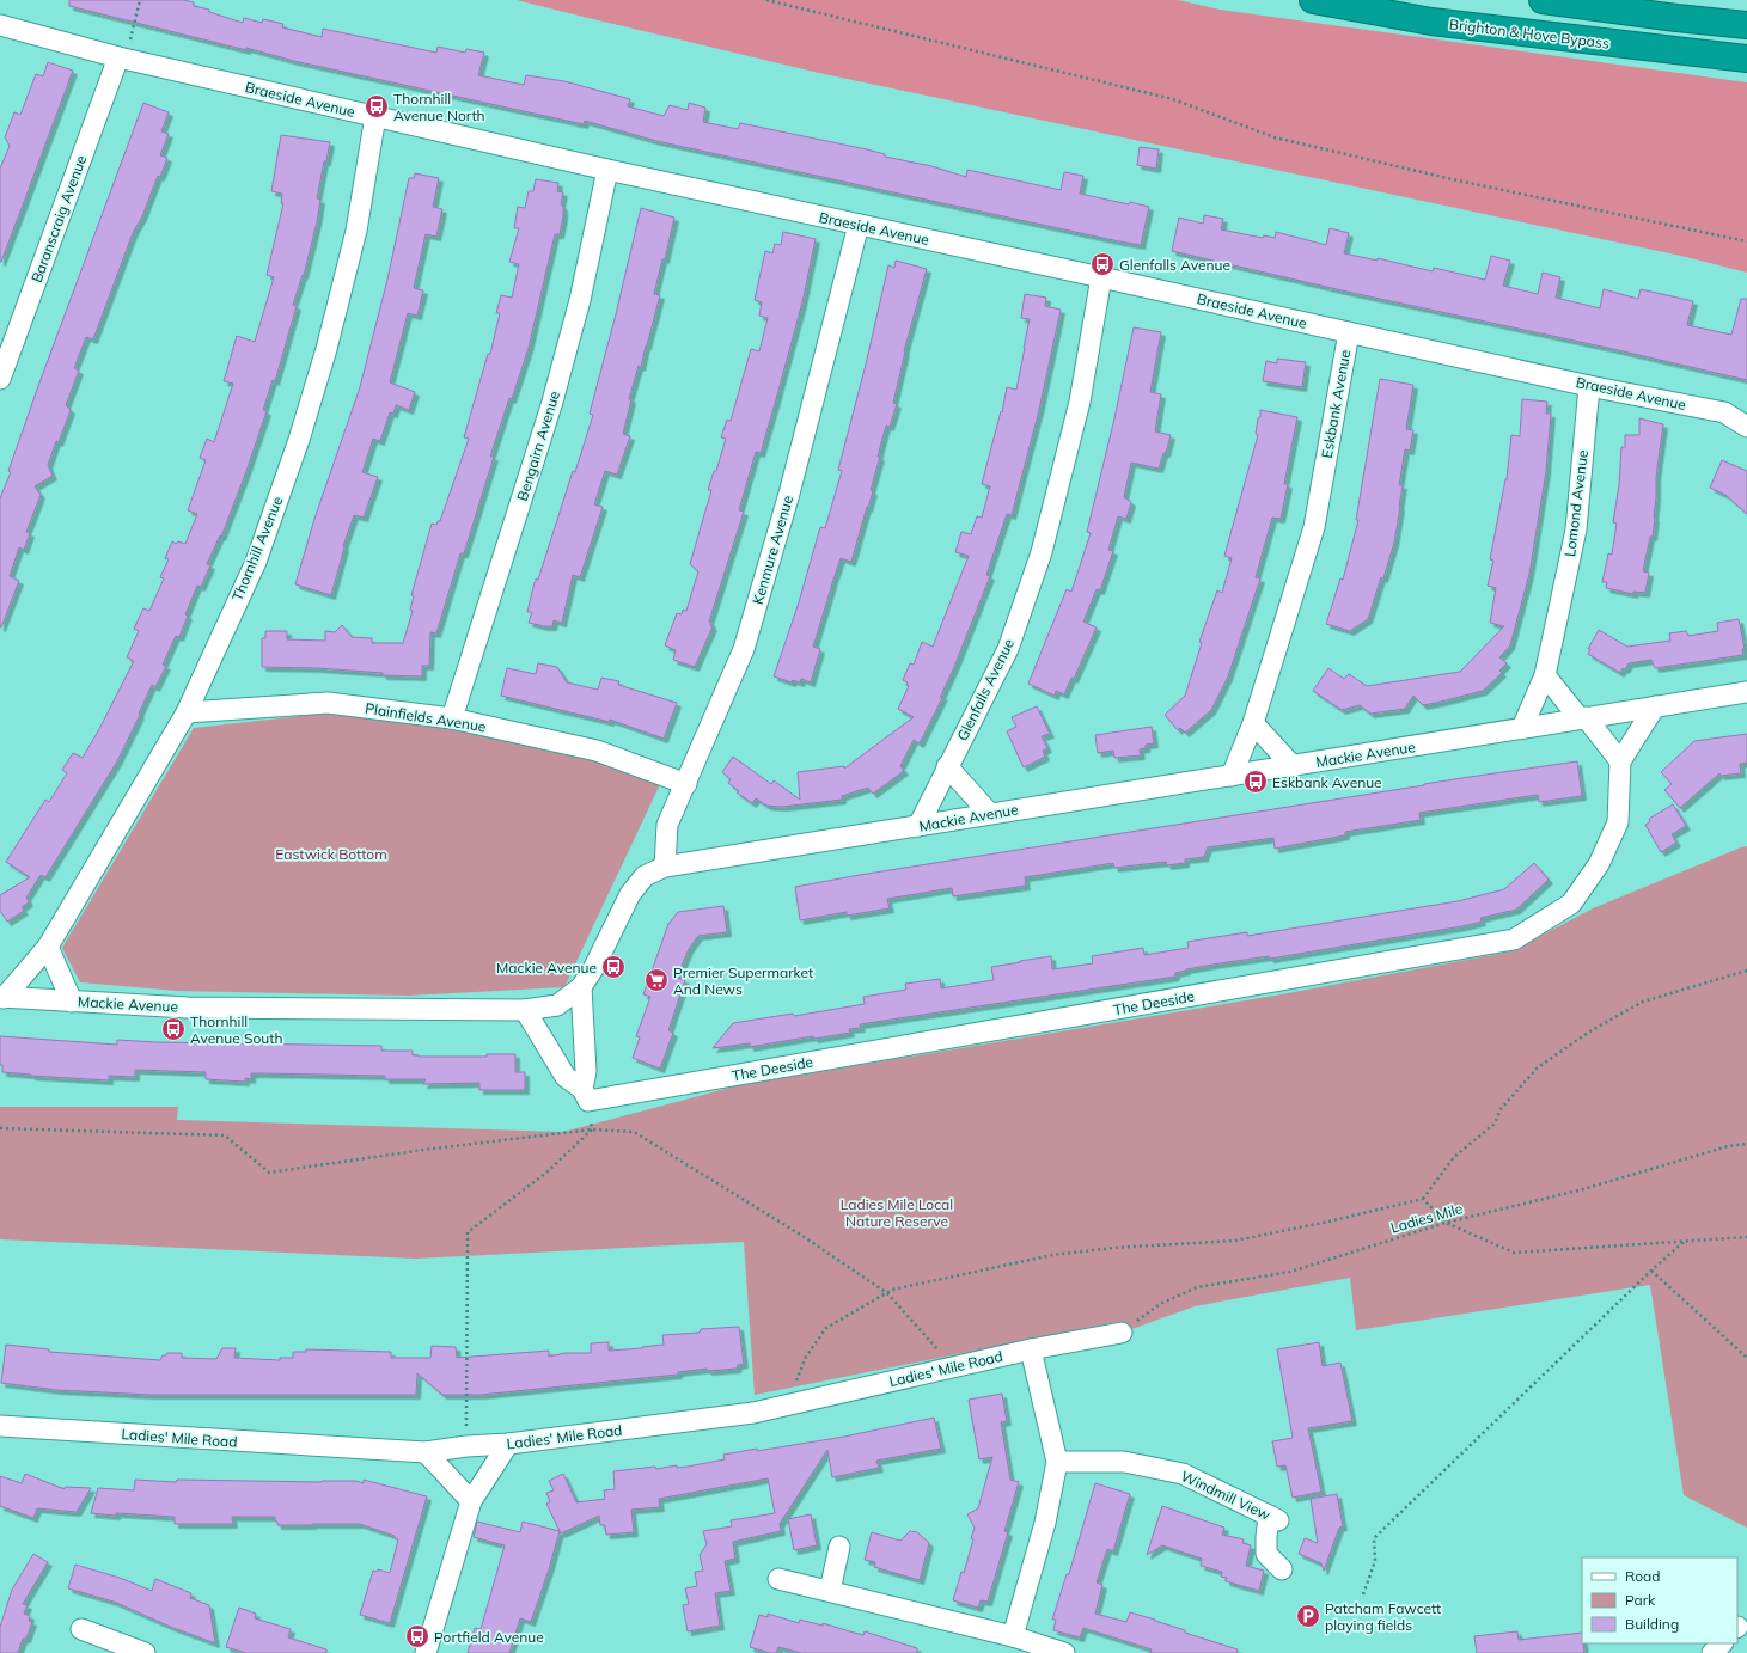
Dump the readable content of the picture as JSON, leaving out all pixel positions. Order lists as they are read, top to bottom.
{
  "streets": {
    "highway": ["Brighton & Hove Bypass"],
    "street": [
      "Braeside Avenue",
      "Baranscraig Avenue",
      "Eskbank Avenue",
      "Bengairn Avenue",
      "Lomond Avenue",
      "Thornhill Avenue",
      "Kenmure Avenue",
      "Glenfalls Avenue",
      "Plainfields Avenue",
      "Mackie Avenue",
      "The Deeside",
      "Ladies' Mile Road",
      "Windmill View"
    ],
    "path": ["Ladies Mile"]
  },
  "crossings": [
    ["Braeside Avenue", "Baranscraig Avenue"],
    ["Braeside Avenue", "Eskbank Avenue"],
    ["Braeside Avenue", "Bengairn Avenue"],
    ["Braeside Avenue", "Lomond Avenue"],
    ["Braeside Avenue", "Thornhill Avenue"],
    ["Braeside Avenue", "Kenmure Avenue"],
    ["Braeside Avenue", "Glenfalls Avenue"],
    ["Eskbank Avenue", "Mackie Avenue"],
    ["Bengairn Avenue", "Plainfields Avenue"],
    ["Lomond Avenue", "Mackie Avenue"],
    ["Thornhill Avenue", "Plainfields Avenue"],
    ["Thornhill Avenue", "Mackie Avenue"],
    ["Kenmure Avenue", "Plainfields Avenue"],
    ["Kenmure Avenue", "Mackie Avenue"],
    ["Glenfalls Avenue", "Mackie Avenue"],
    ["Mackie Avenue", "The Deeside"],
    ["Ladies Mile", "Ladies' Mile Road"]
  ],
  "parks": ["Eastwick Bottom", "Ladies Mile Local Nature Reserve"],
  "places": {
    "bus stop": [
      "Thornhill Avenue North",
      "Glenfalls Avenue",
      "Eskbank Avenue",
      "Mackie Avenue",
      "Thornhill Avenue South",
      "Portfield Avenue"
    ],
    "supermarket": ["Premier Supermarket And News"],
    "parking": ["Patcham Fawcett playing fields"]
  },
  "legend": ["Road", "Park", "Building"]
}
